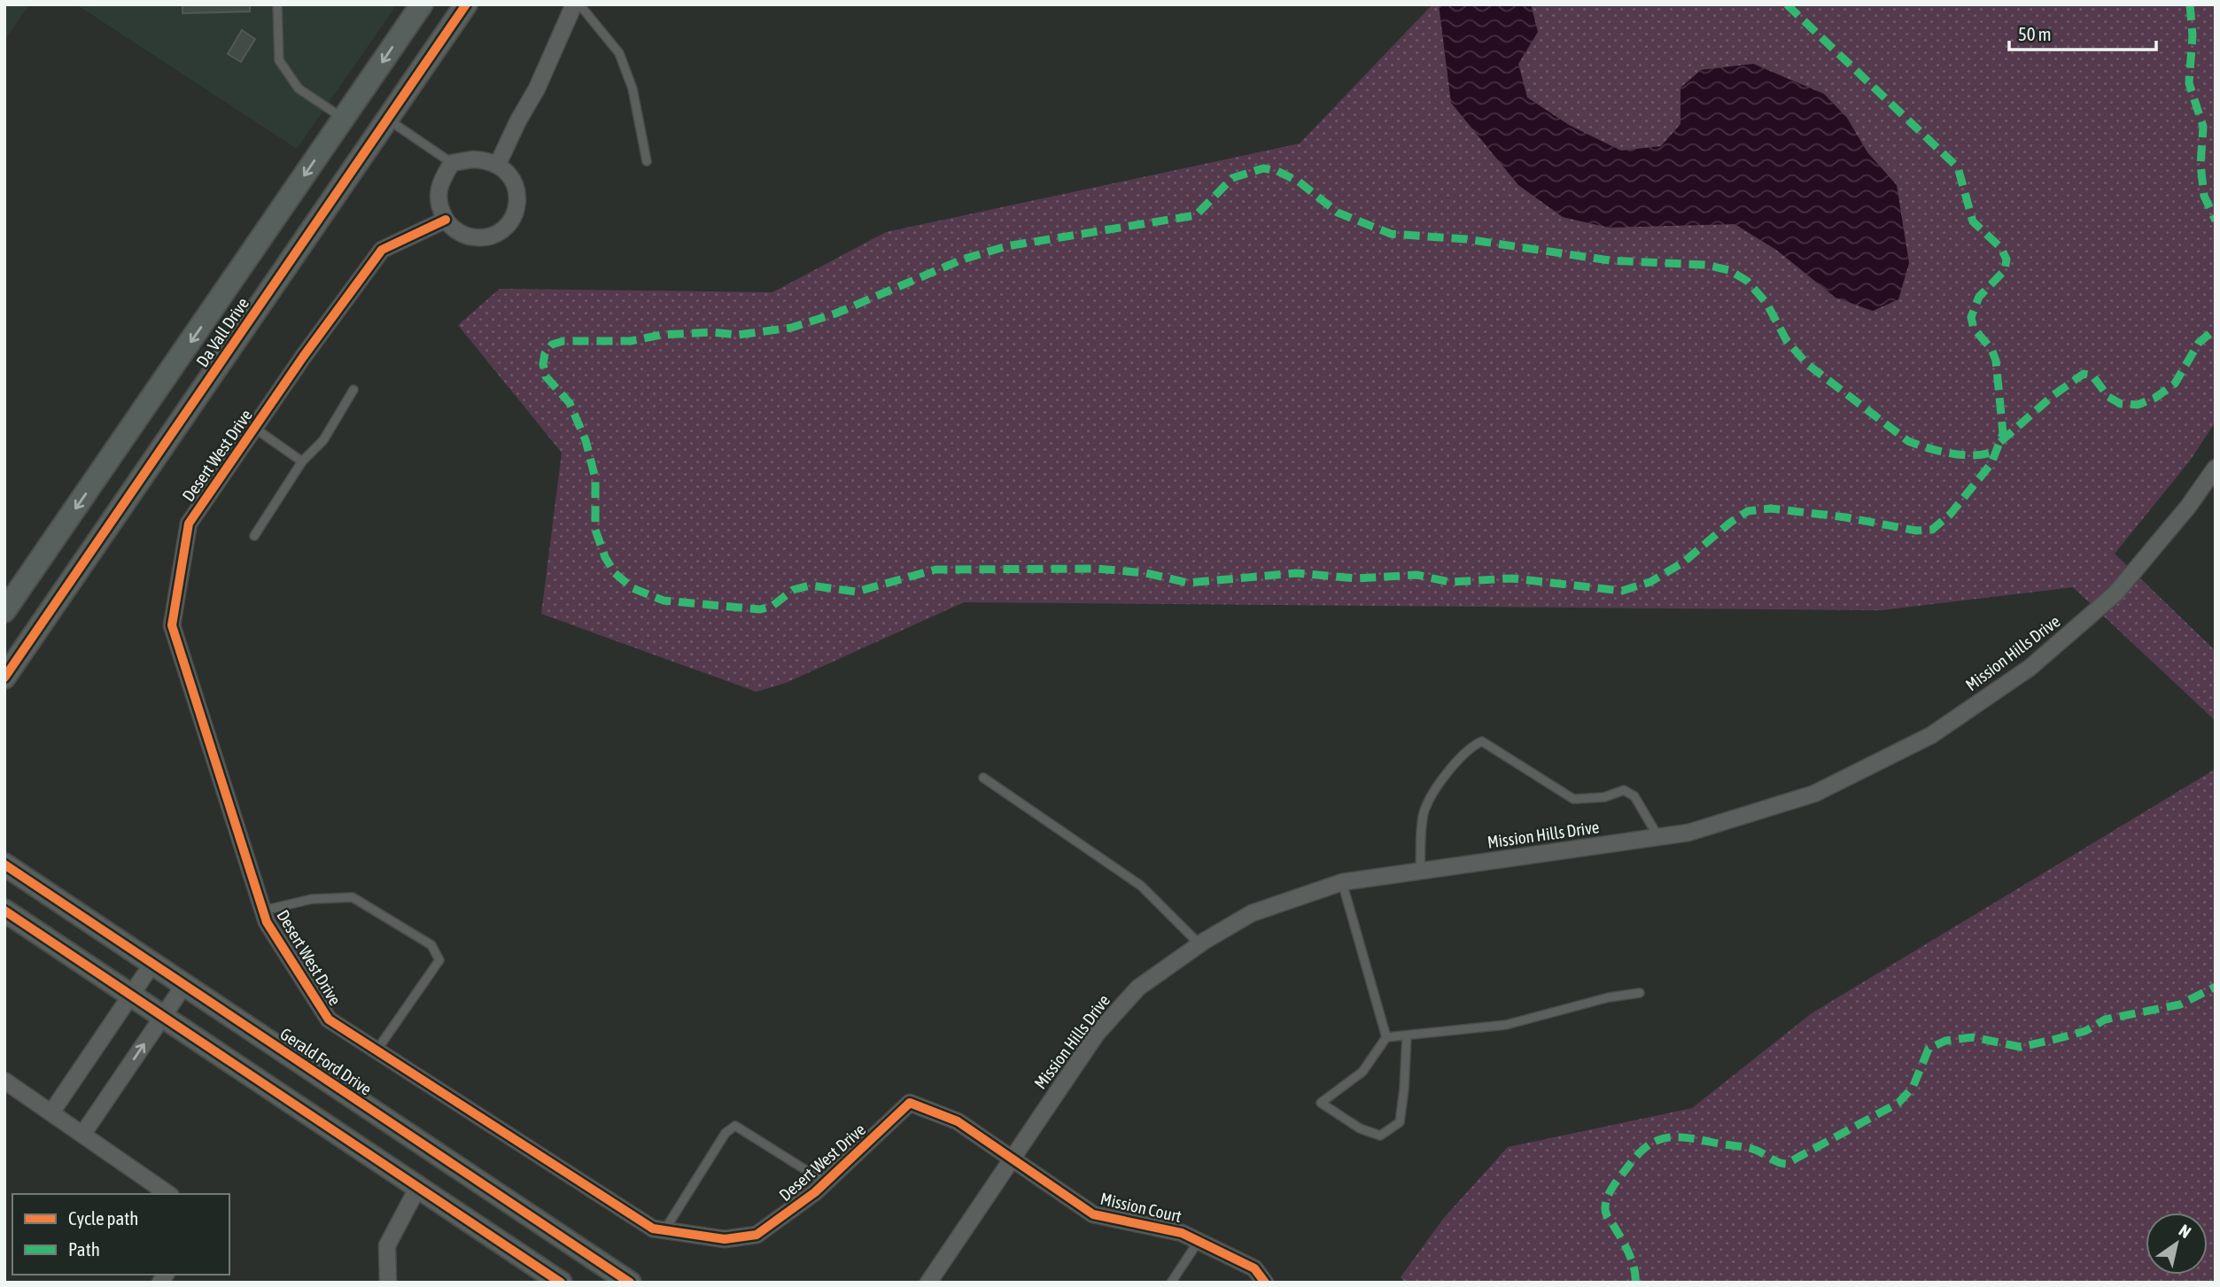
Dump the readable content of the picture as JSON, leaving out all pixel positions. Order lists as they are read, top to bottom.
{
  "streets": {
    "main road": ["Da Vall Drive", "Gerald Ford Drive"],
    "street": ["Desert West Drive", "Mission Hills Drive", "Mission Court"]
  },
  "crossings": [
    ["Desert West Drive", "Mission Hills Drive"],
    ["Desert West Drive", "Mission Court"],
    ["Mission Hills Drive", "Mission Court"]
  ],
  "legend": ["Cycle path", "Path"],
  "scale_bar": "50 m",
  "north": "top right"
}
